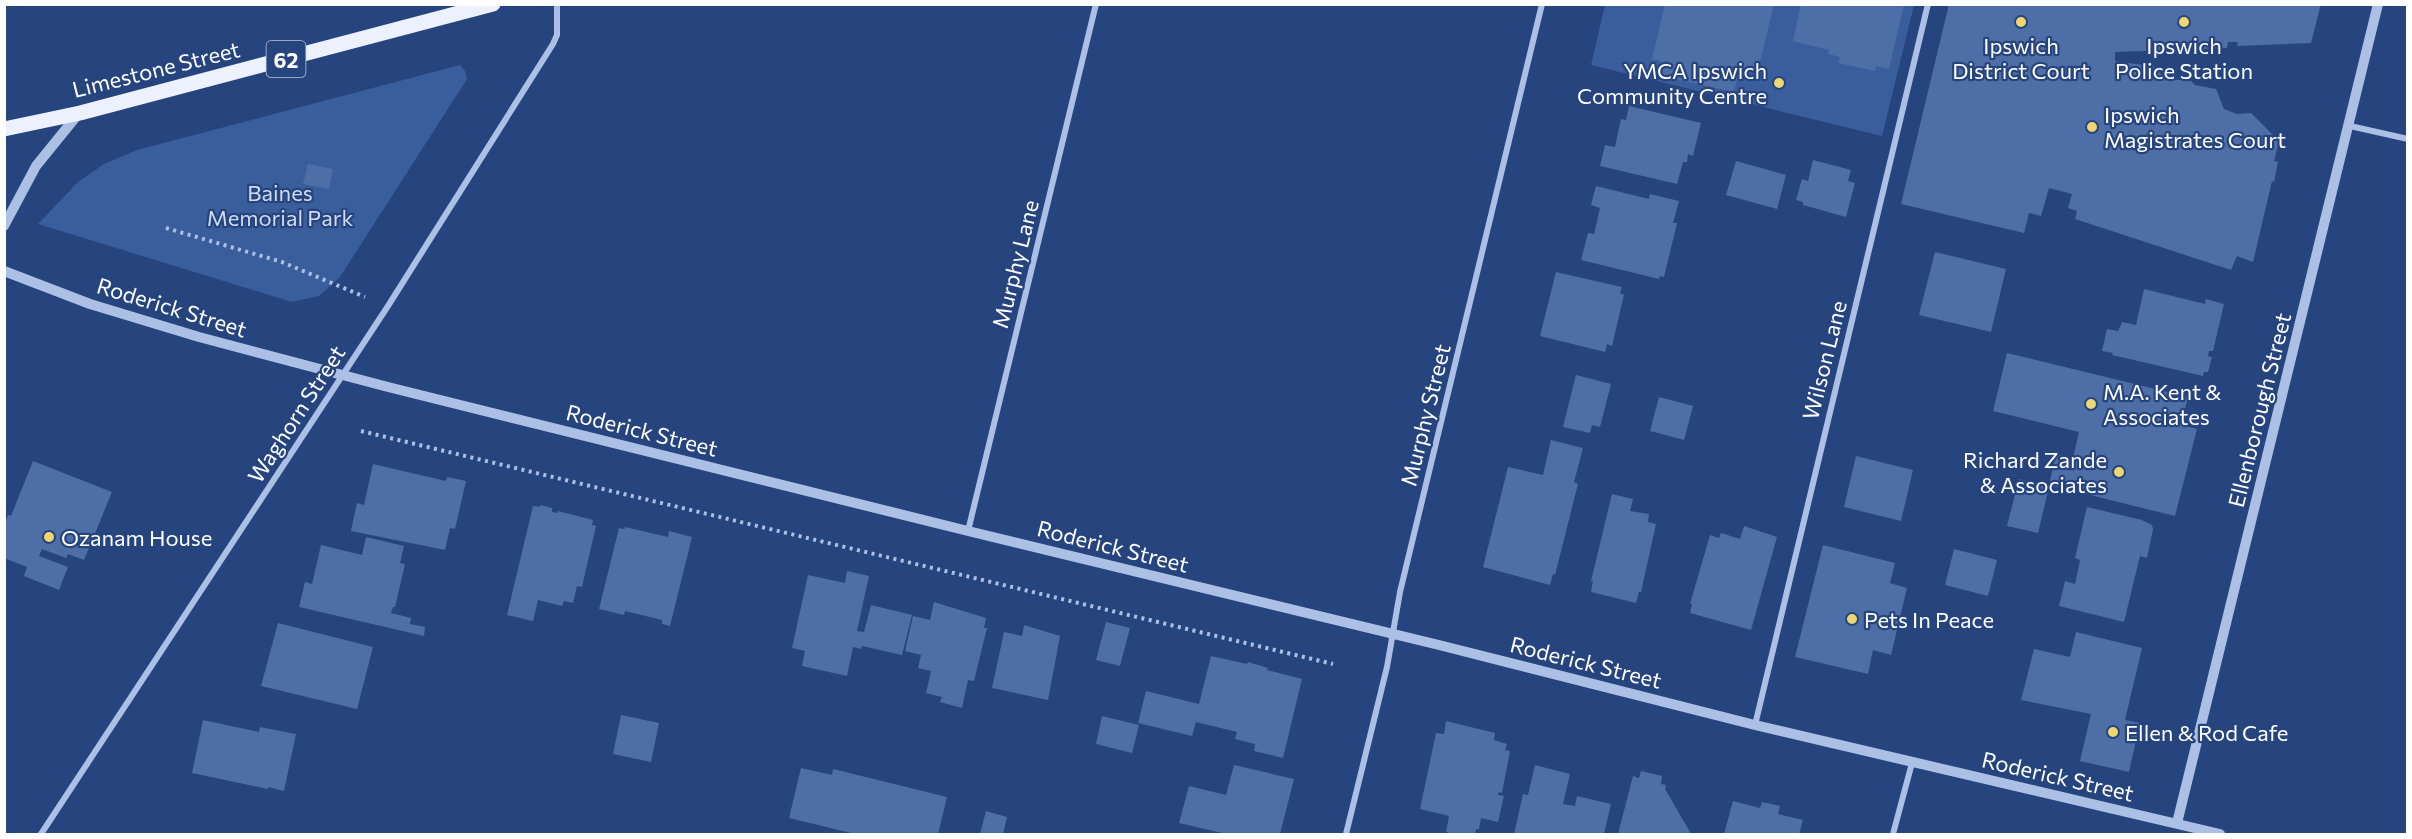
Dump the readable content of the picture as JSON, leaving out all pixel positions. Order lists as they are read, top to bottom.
{
  "streets": {
    "main road": ["62", "Limestone Street"],
    "street": [
      "Murphy Lane",
      "Roderick Street",
      "Wilson Lane",
      "Ellenborough Street",
      "Waghorn Street",
      "Murphy Street"
    ]
  },
  "crossings": [
    ["Murphy Lane", "Roderick Street"],
    ["Roderick Street", "Wilson Lane"],
    ["Roderick Street", "Ellenborough Street"],
    ["Roderick Street", "Waghorn Street"],
    ["Roderick Street", "Murphy Street"]
  ],
  "parks": ["Baines Memorial Park"],
  "places": [
    "Ipswich District Court",
    "Ipswich Police Station",
    "YMCA Ipswich Community Centre",
    "Ipswich Magistrates Court",
    "M.A. Kent & Associates",
    "Richard Zande & Associates",
    "Ozanam House",
    "Pets In Peace",
    "Ellen & Rod Cafe"
  ]
}
